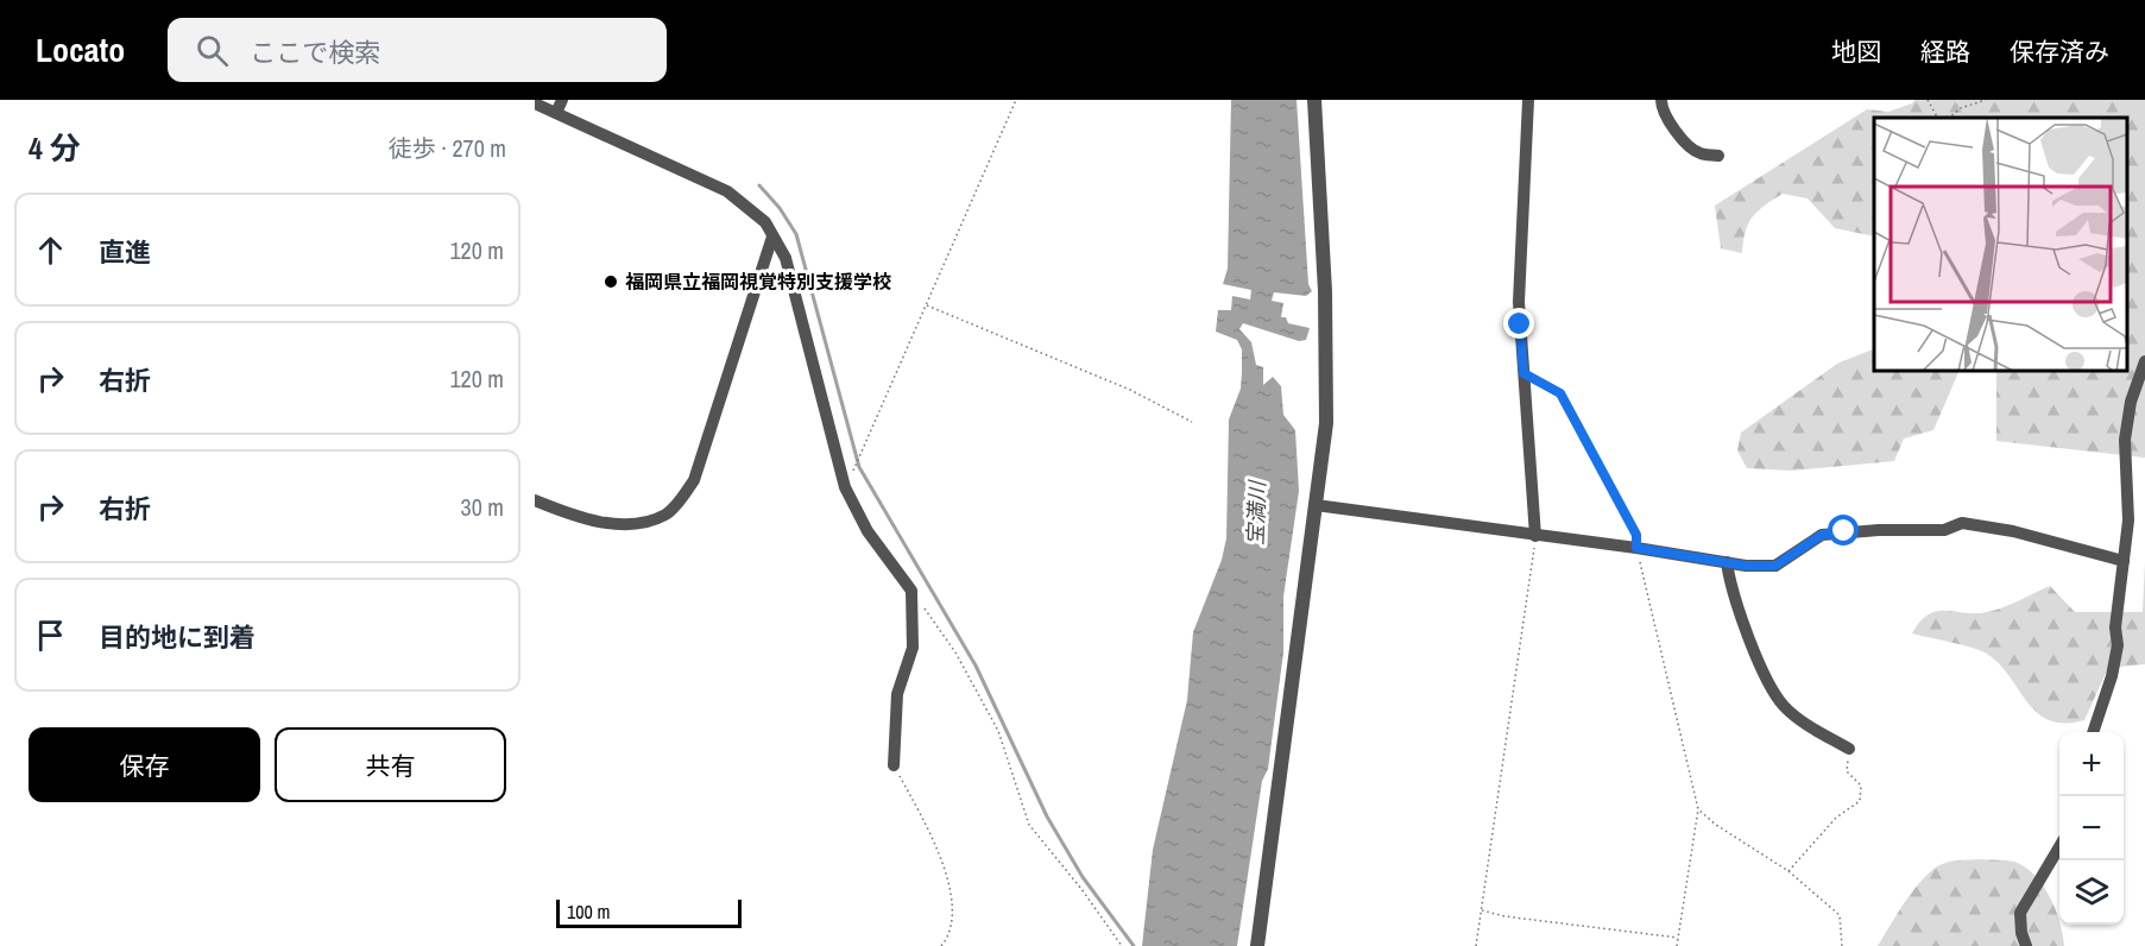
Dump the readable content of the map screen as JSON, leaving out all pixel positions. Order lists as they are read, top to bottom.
{
  "water": ["宝満川"],
  "places": ["福岡県立福岡視覚特別支援学校"],
  "scale_bar": "100 m",
  "page": {
    "header": "Locato",
    "search": "ここで検索",
    "nav": ["地図", "経路", "保存済み"],
    "heading": ["4 分", "徒歩 · 270 m"],
    "list": [
      ["直進", "120 m"],
      ["右折", "120 m"],
      ["右折", "30 m"],
      "目的地に到着"
    ],
    "buttons": ["保存", "共有"],
    "map_buttons": ["+", "−"],
    "scale": "100 m"
  }
}
